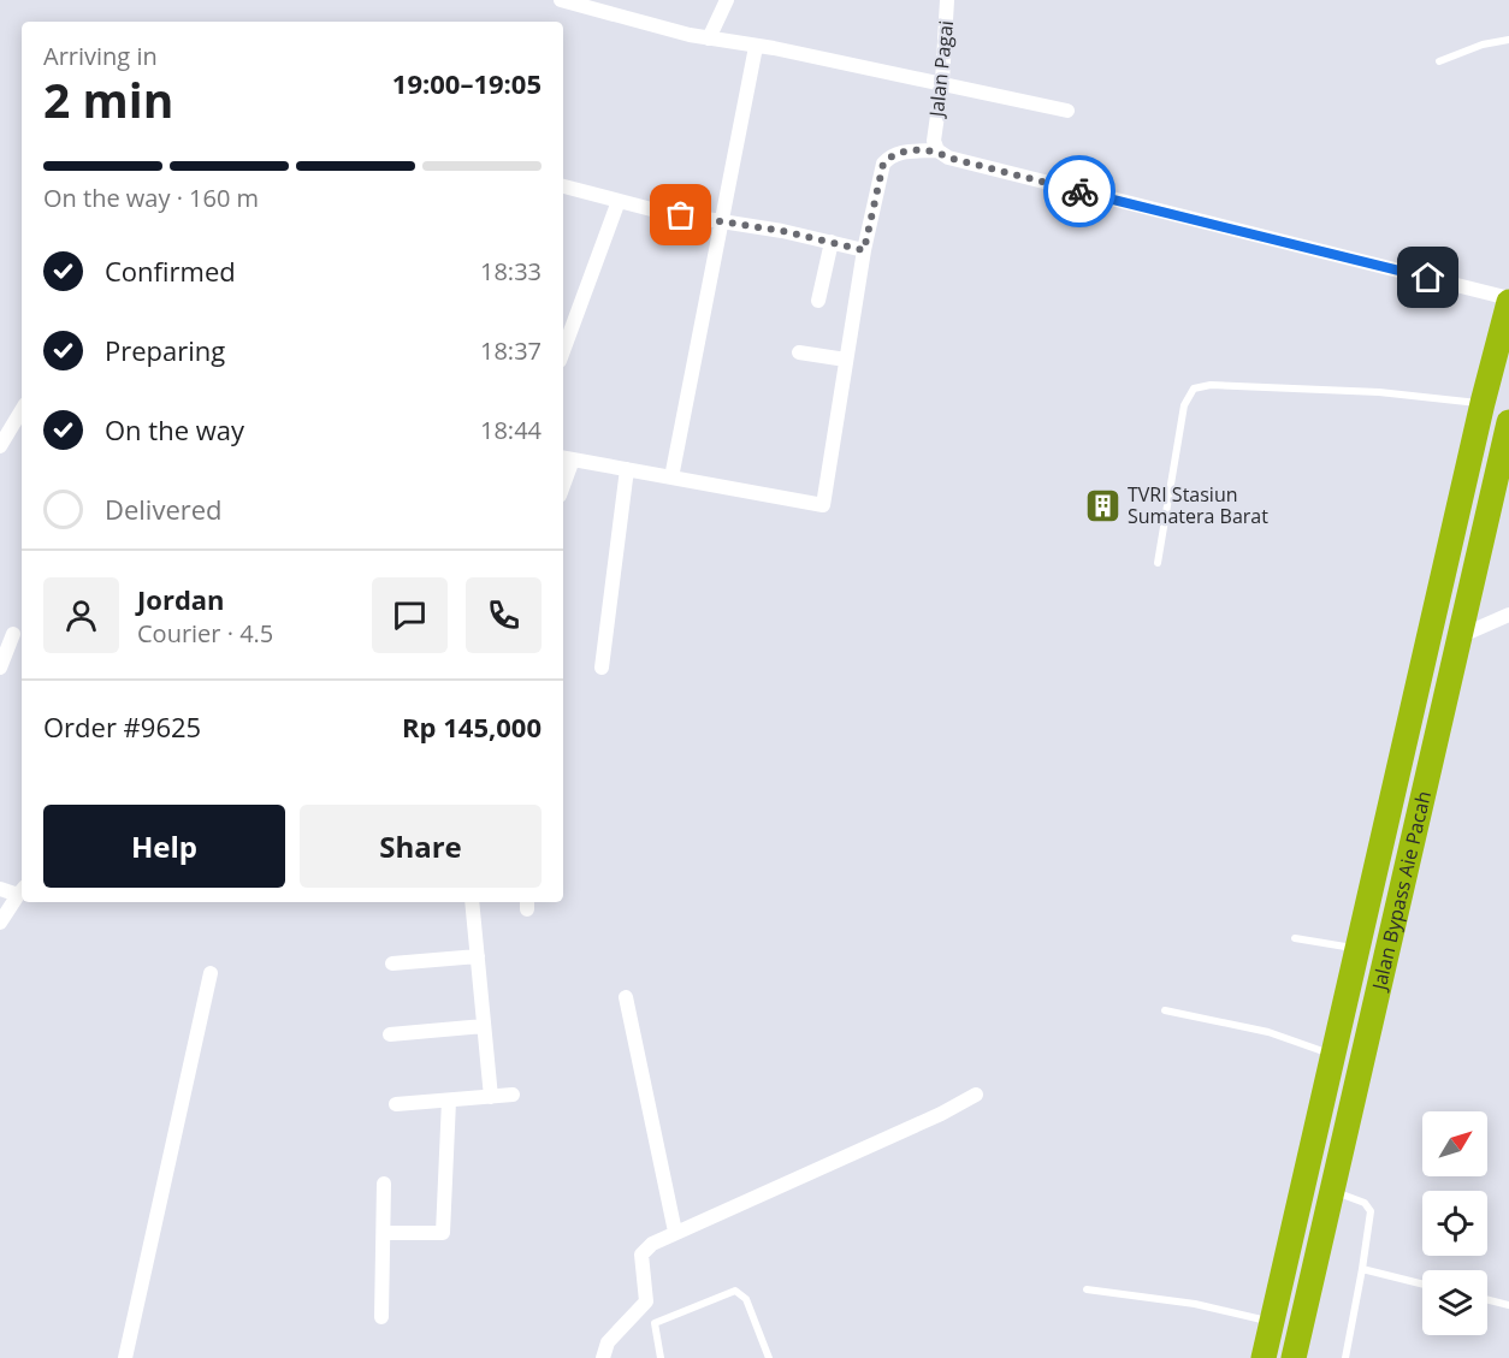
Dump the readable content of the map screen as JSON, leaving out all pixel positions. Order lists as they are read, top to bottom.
{
  "streets": {
    "highway": ["Jalan Bypass Aie Pacah"],
    "street": ["Jalan Pagai"]
  },
  "places": {
    "building": ["TVRI Stasiun Sumatera Barat"]
  },
  "north": "top right",
  "page": {
    "heading": ["2 min", "Arriving in", "19:00–19:05"],
    "panel": [
      "Jordan",
      "Courier · 4.5",
      "Order #9625",
      "Rp 145,000"
    ],
    "bar": "On the way · 160 m",
    "list": [
      ["Confirmed", "18:33"],
      ["Preparing", "18:37"],
      ["On the way", "18:44"],
      "Delivered"
    ],
    "buttons": ["Help", "Share"]
  }
}
